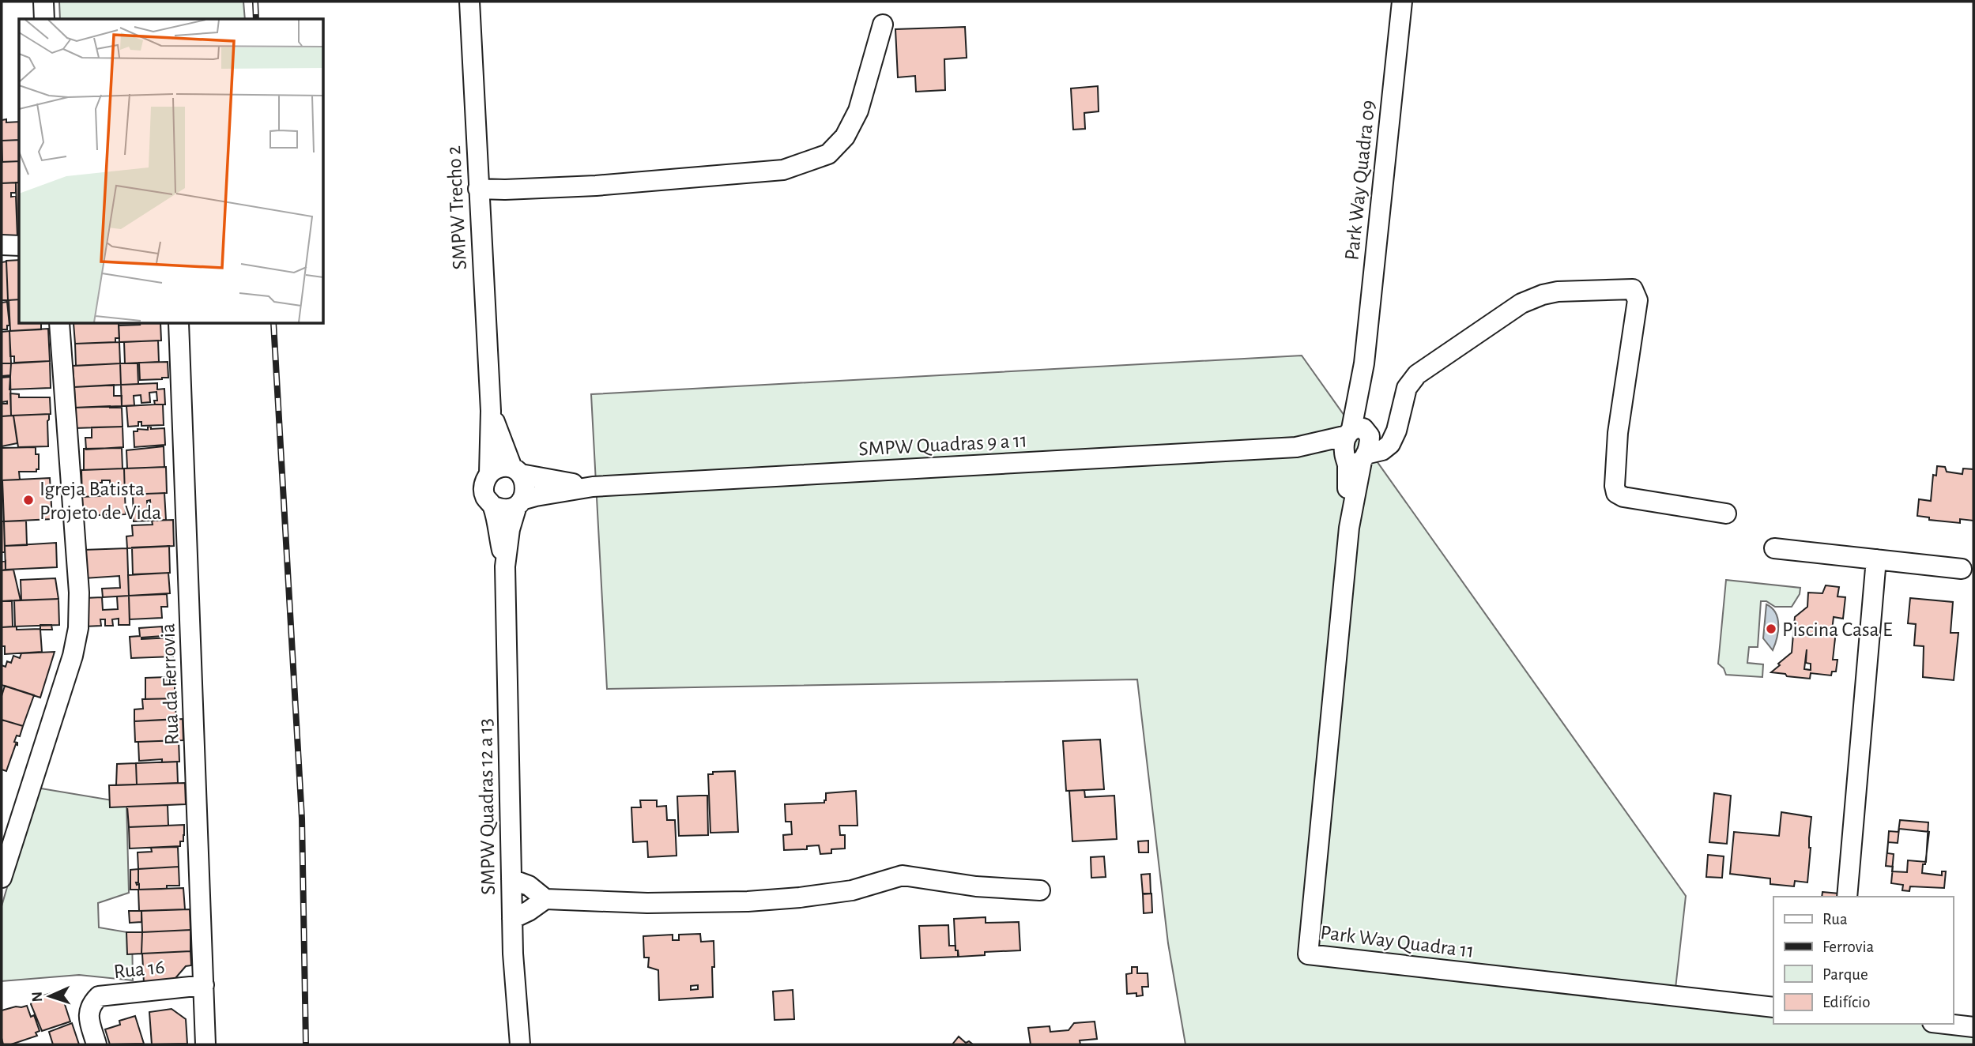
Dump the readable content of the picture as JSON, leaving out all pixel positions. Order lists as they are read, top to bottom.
{
  "streets": {
    "street": [
      "Park Way Quadra 09",
      "SMPW Trecho 2",
      "SMPW Quadras 9 a 11",
      "Rua da Ferrovia",
      "SMPW Quadras 12 a 13",
      "Park Way Quadra 11",
      "Rua 16"
    ]
  },
  "crossings": [
    ["Park Way Quadra 09", "SMPW Quadras 9 a 11"],
    ["Park Way Quadra 09", "Park Way Quadra 11"],
    ["SMPW Quadras 9 a 11", "SMPW Quadras 12 a 13"],
    ["SMPW Quadras 9 a 11", "Park Way Quadra 11"],
    ["Rua da Ferrovia", "Rua 16"]
  ],
  "places": ["Igreja Batista Projeto de Vida", "Piscina Casa E"],
  "legend": [
    "Rua",
    "Ferrovia",
    "Parque",
    "Edifício"
  ],
  "north": "left"
}
